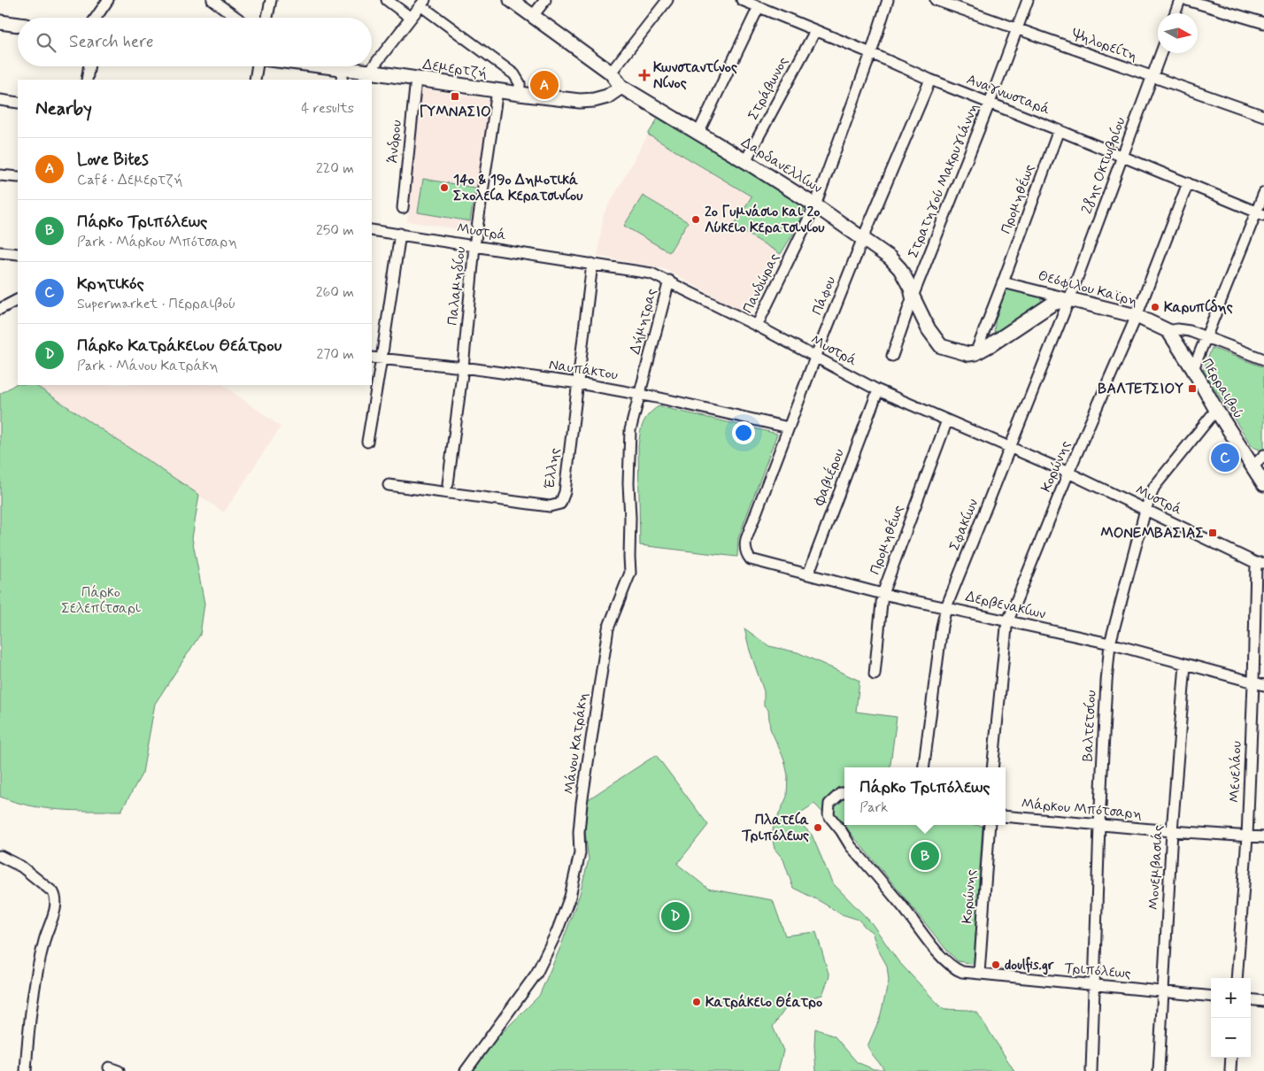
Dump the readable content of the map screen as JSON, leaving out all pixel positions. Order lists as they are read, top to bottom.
{
  "streets": {
    "street": [
      "Ψηλορείτη",
      "Δεμερτζή",
      "Στράβωνος",
      "Αναγνωσταρά",
      "Άνδρου",
      "Δαρδανελλίων",
      "28ης Οκτωβρίου",
      "Στρατηγού Μακρυγιάννη",
      "Προμηθέως",
      "Μυστρά",
      "Πανδώρας",
      "Παλαμηδίου",
      "Θεόφιλου Καϊρη",
      "Πάφου",
      "Δήμητρας",
      "Ναυπάκτου",
      "Περραιβού",
      "Κορώνης",
      "Έλλης",
      "Φαβιέρου",
      "Σφακίων",
      "Δερβενακίων",
      "Βαλτετσίου",
      "Μάνου Κατράκη",
      "Μενελάου",
      "Μάρκου Μπότσαρη",
      "Μονεμβασιάς",
      "Τριπόλεως"
    ]
  },
  "crossings": [
    ["Ψηλορείτη", "28ης Οκτωβρίου"],
    ["Ψηλορείτη", "Στρατηγού Μακρυγιάννη"],
    ["Δεμερτζή", "Άνδρου"],
    ["Δεμερτζή", "Δαρδανελλίων"],
    ["Δεμερτζή", "Παλαμηδίου"],
    ["Στράβωνος", "Αναγνωσταρά"],
    ["Στράβωνος", "Δαρδανελλίων"],
    ["Αναγνωσταρά", "28ης Οκτωβρίου"],
    ["Αναγνωσταρά", "Στρατηγού Μακρυγιάννη"],
    ["Αναγνωσταρά", "Προμηθέως"],
    ["Αναγνωσταρά", "Πανδώρας"],
    ["Αναγνωσταρά", "Πάφου"],
    ["Αναγνωσταρά", "Κορώνης"],
    ["Δαρδανελλίων", "Στρατηγού Μακρυγιάννη"],
    ["Δαρδανελλίων", "Προμηθέως"],
    ["Δαρδανελλίων", "Πανδώρας"],
    ["Δαρδανελλίων", "Πάφου"],
    ["28ης Οκτωβρίου", "Θεόφιλου Καϊρη"],
    ["28ης Οκτωβρίου", "Σφακίων"],
    ["Προμηθέως", "Μυστρά"],
    ["Προμηθέως", "Θεόφιλου Καϊρη"],
    ["Προμηθέως", "Δερβενακίων"],
    ["Μυστρά", "Πανδώρας"],
    ["Μυστρά", "Παλαμηδίου"],
    ["Μυστρά", "Πάφου"],
    ["Μυστρά", "Δήμητρας"],
    ["Μυστρά", "Κορώνης"],
    ["Μυστρά", "Έλλης"],
    ["Μυστρά", "Φαβιέρου"],
    ["Μυστρά", "Σφακίων"],
    ["Μυστρά", "Βαλτετσίου"],
    ["Μυστρά", "Μενελάου"],
    ["Παλαμηδίου", "Ναυπάκτου"],
    ["Θεόφιλου Καϊρη", "Περραιβού"],
    ["Θεόφιλου Καϊρη", "Κορώνης"],
    ["Θεόφιλου Καϊρη", "Σφακίων"],
    ["Πάφου", "Ναυπάκτου"],
    ["Πάφου", "Δερβενακίων"],
    ["Δήμητρας", "Ναυπάκτου"],
    ["Δήμητρας", "Μάνου Κατράκη"],
    ["Ναυπάκτου", "Έλλης"],
    ["Ναυπάκτου", "Μάνου Κατράκη"],
    ["Περραιβού", "Βαλτετσίου"],
    ["Κορώνης", "Δερβενακίων"],
    ["Κορώνης", "Τριπόλεως"],
    ["Φαβιέρου", "Δερβενακίων"],
    ["Σφακίων", "Δερβενακίων"],
    ["Δερβενακίων", "Βαλτετσίου"],
    ["Δερβενακίων", "Μενελάου"],
    ["Δερβενακίων", "Μονεμβασιάς"],
    ["Βαλτετσίου", "Μάρκου Μπότσαρη"],
    ["Βαλτετσίου", "Τριπόλεως"],
    ["Μενελάου", "Μάρκου Μπότσαρη"],
    ["Μάρκου Μπότσαρη", "Μονεμβασιάς"],
    ["Μονεμβασιάς", "Τριπόλεως"]
  ],
  "parks": ["Πάρκο Σελεπίτσαρι"],
  "places": {
    "health": ["Κωνσταντίνος Νίνος"],
    "transit": ["ΓΥΜΝΑΣΙΟ", "ΒΑΛΤΕΤΣΙΟΥ", "ΜΟΝΕΜΒΑΣΙΑΣ"],
    "other": [
      "14ο & 19ο Δημοτικά Σχολεία Κερατσινίου",
      "2ο Γυμνάσιο και 2ο Λύκειο Κερατσινίου",
      "Καρυπίδης",
      "Πλατεία Τριπόλεως",
      "doulfis.gr",
      "Κατράκειο Θέατρο"
    ]
  },
  "north": "right",
  "page": {
    "search": "Search here",
    "pins": [
      "A",
      "C",
      "B",
      "D"
    ],
    "heading": ["Nearby", "4 results"],
    "list": [
      {
        "mark": "A",
        "name": "Love Bites",
        "note": "Café · Δεμερτζή",
        "value": "220 m"
      },
      {
        "mark": "B",
        "name": "Πάρκο Τριπόλεως",
        "note": "Park · Μάρκου Μπότσαρη",
        "value": "250 m"
      },
      {
        "mark": "C",
        "name": "Κρητικός",
        "note": "Supermarket · Περραιβού",
        "value": "260 m"
      },
      {
        "mark": "D",
        "name": "Πάρκο Κατράκειου Θεάτρου",
        "note": "Park · Μάνου Κατράκη",
        "value": "270 m"
      }
    ],
    "popup": ["Πάρκο Τριπόλεως", "Park"],
    "map_buttons": ["+", "−"]
  }
}
